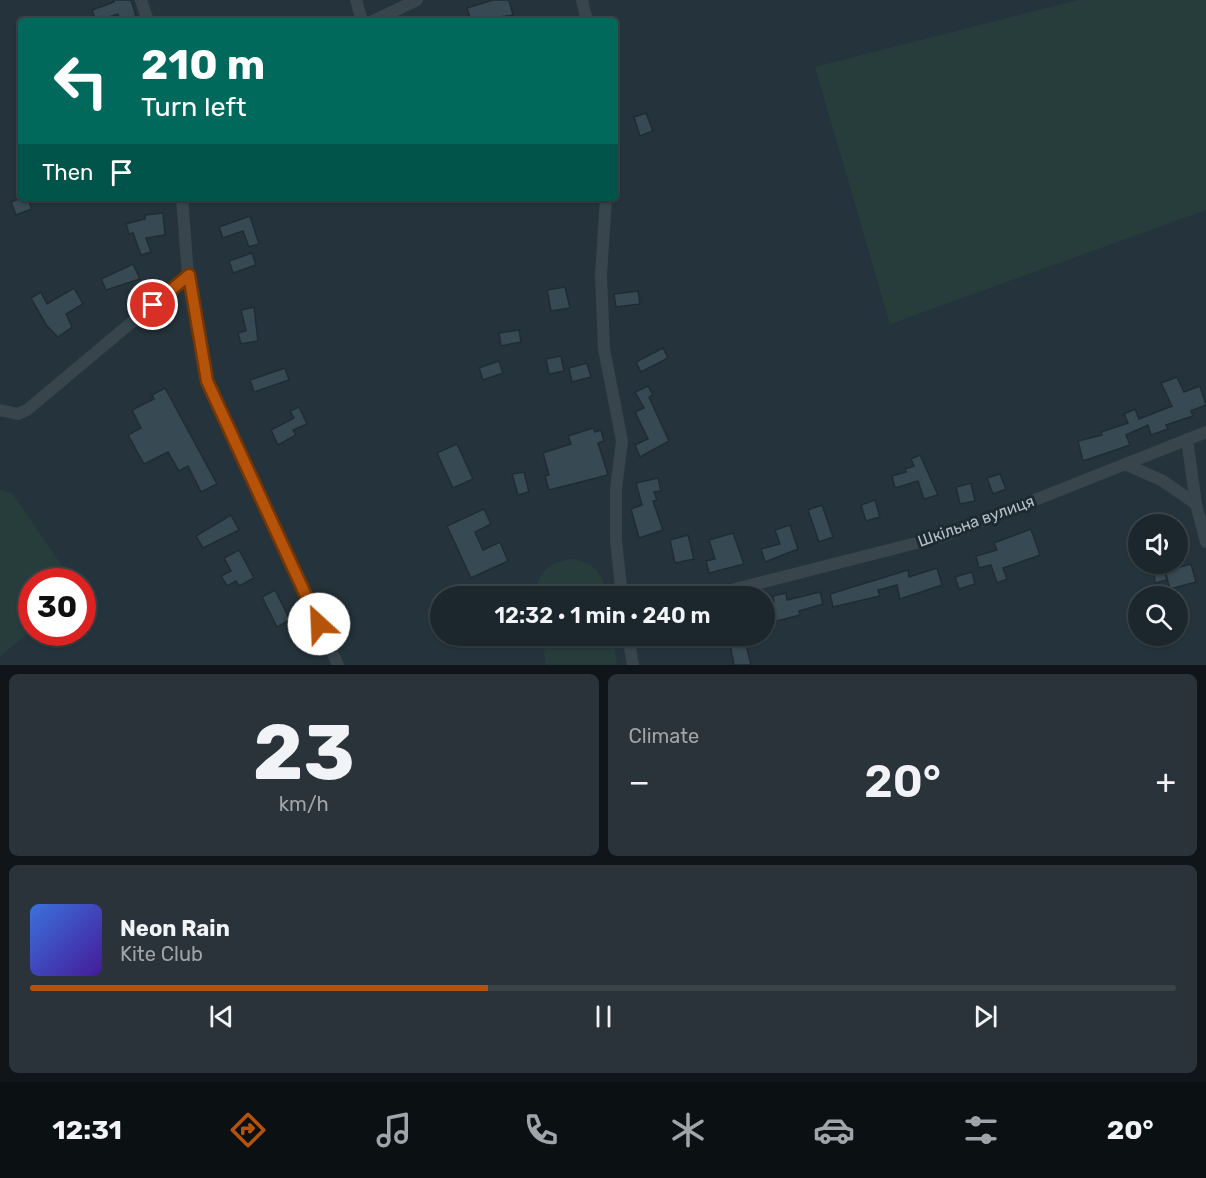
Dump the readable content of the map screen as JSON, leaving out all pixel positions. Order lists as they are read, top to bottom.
{
  "streets": {
    "street": ["Шкільна вулиця"]
  },
  "page": {
    "turn": ["210 m", "Turn left"],
    "then": "Then",
    "limit": "30",
    "trip": "12:32 · 1 min · 240 m",
    "tile": [
      ["23", "km/h"],
      "Climate"
    ],
    "heat": ["−", "20°", "+"],
    "song": ["Neon Rain", "Kite Club"],
    "tabs": ["12:31", "20°"]
  }
}
